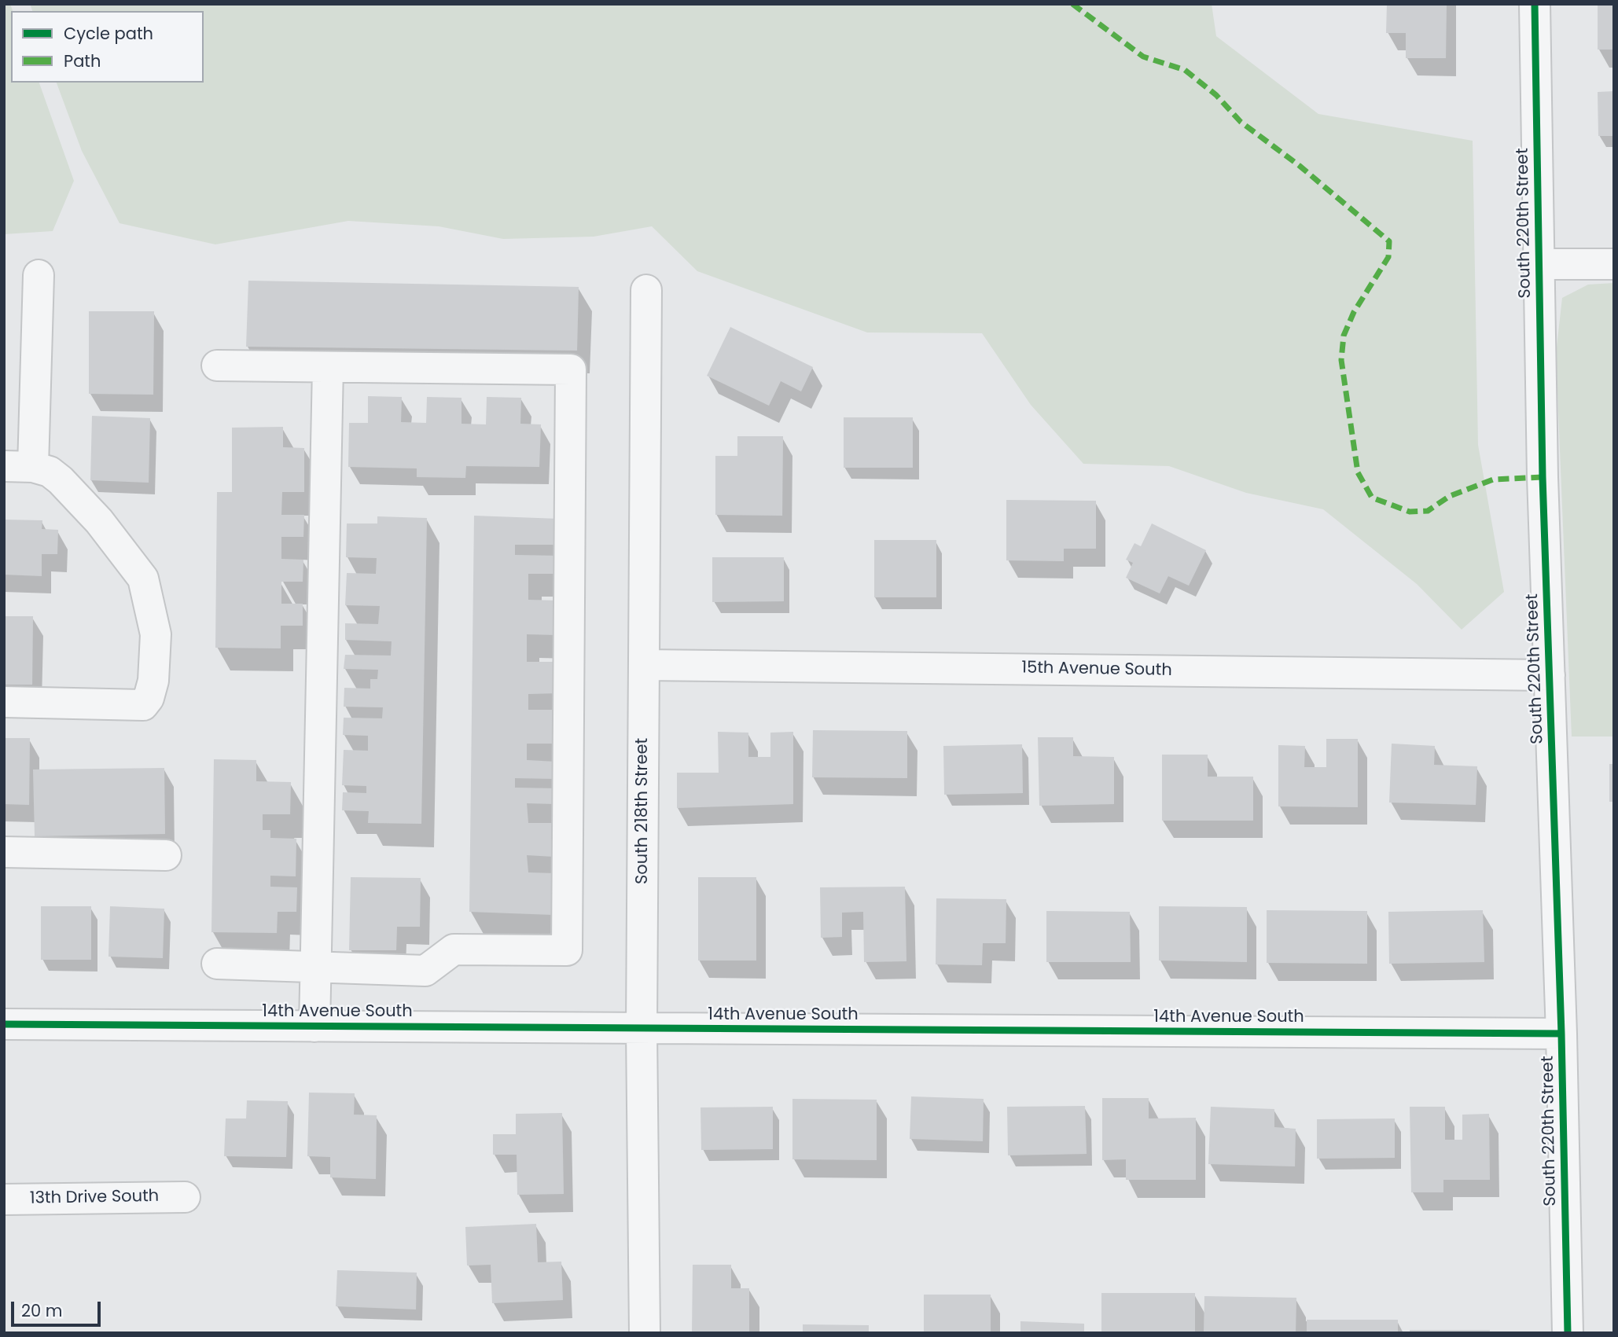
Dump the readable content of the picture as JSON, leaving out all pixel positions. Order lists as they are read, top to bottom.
{
  "streets": {
    "street": [
      "South 220th Street",
      "15th Avenue South",
      "South 218th Street",
      "14th Avenue South",
      "13th Drive South"
    ]
  },
  "crossings": [
    ["South 220th Street", "15th Avenue South"],
    ["South 220th Street", "14th Avenue South"],
    ["15th Avenue South", "South 218th Street"],
    ["South 218th Street", "14th Avenue South"]
  ],
  "legend": ["Cycle path", "Path"],
  "scale_bar": "20 m"
}
